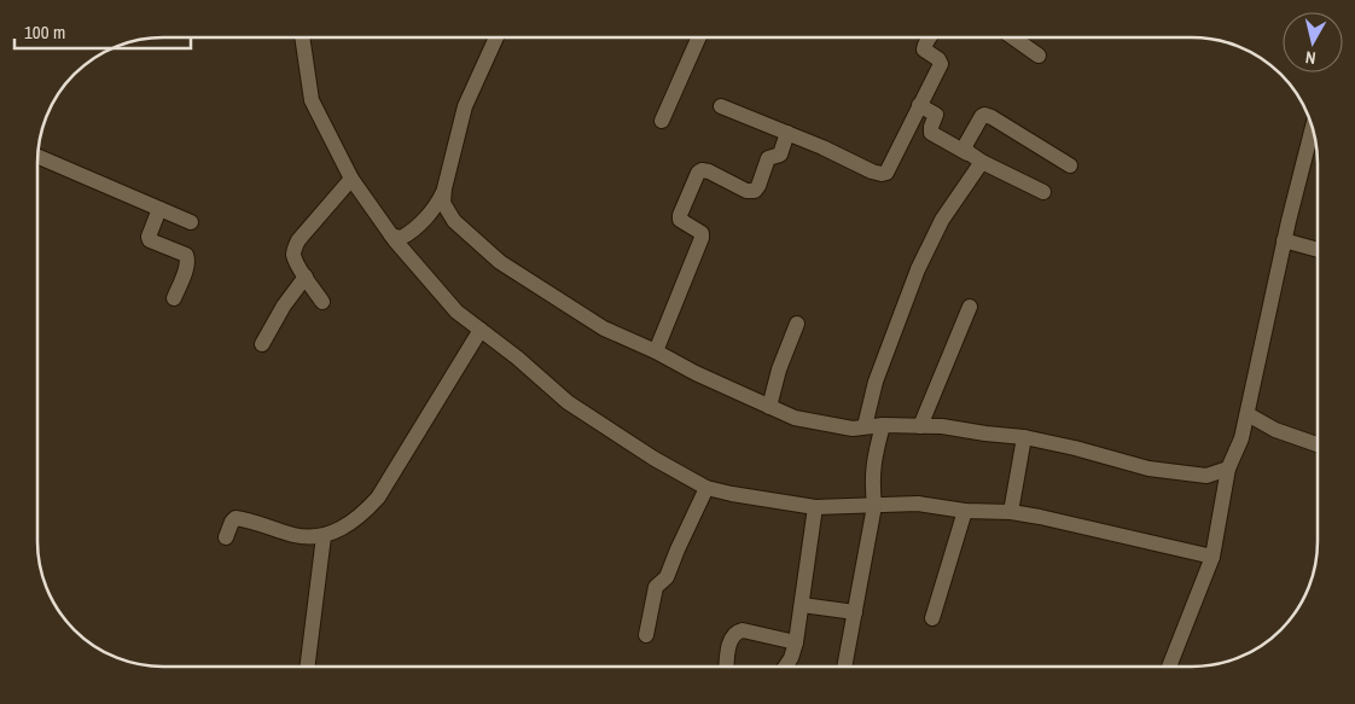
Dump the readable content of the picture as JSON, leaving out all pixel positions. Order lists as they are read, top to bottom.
{
  "scale_bar": "100 m",
  "north": "bottom"
}
